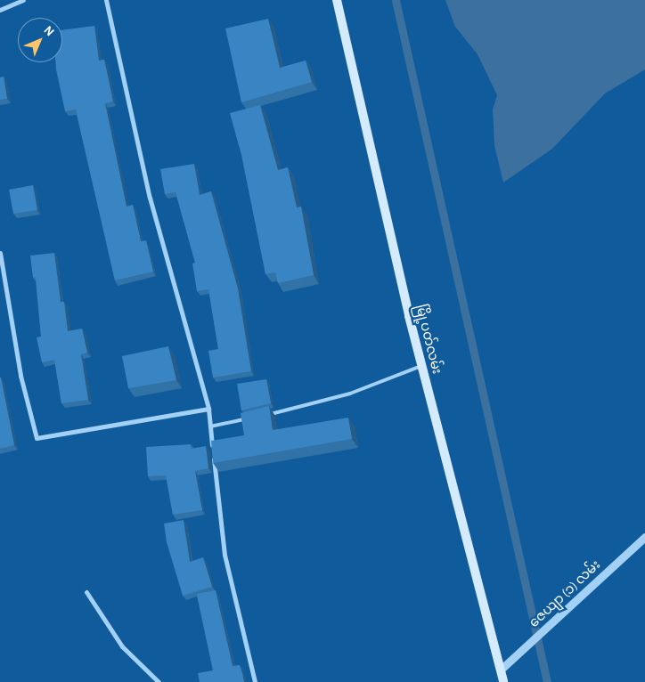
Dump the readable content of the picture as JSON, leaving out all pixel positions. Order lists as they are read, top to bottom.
{
  "streets": {
    "main road": ["မြို့ပတ်လမ်း"],
    "street": ["ဇေယျာ (၁) လမ်း"]
  },
  "crossings": [
    ["မြို့ပတ်လမ်း", "ဇေယျာ (၁) လမ်း"]
  ],
  "north": "top right"
}
